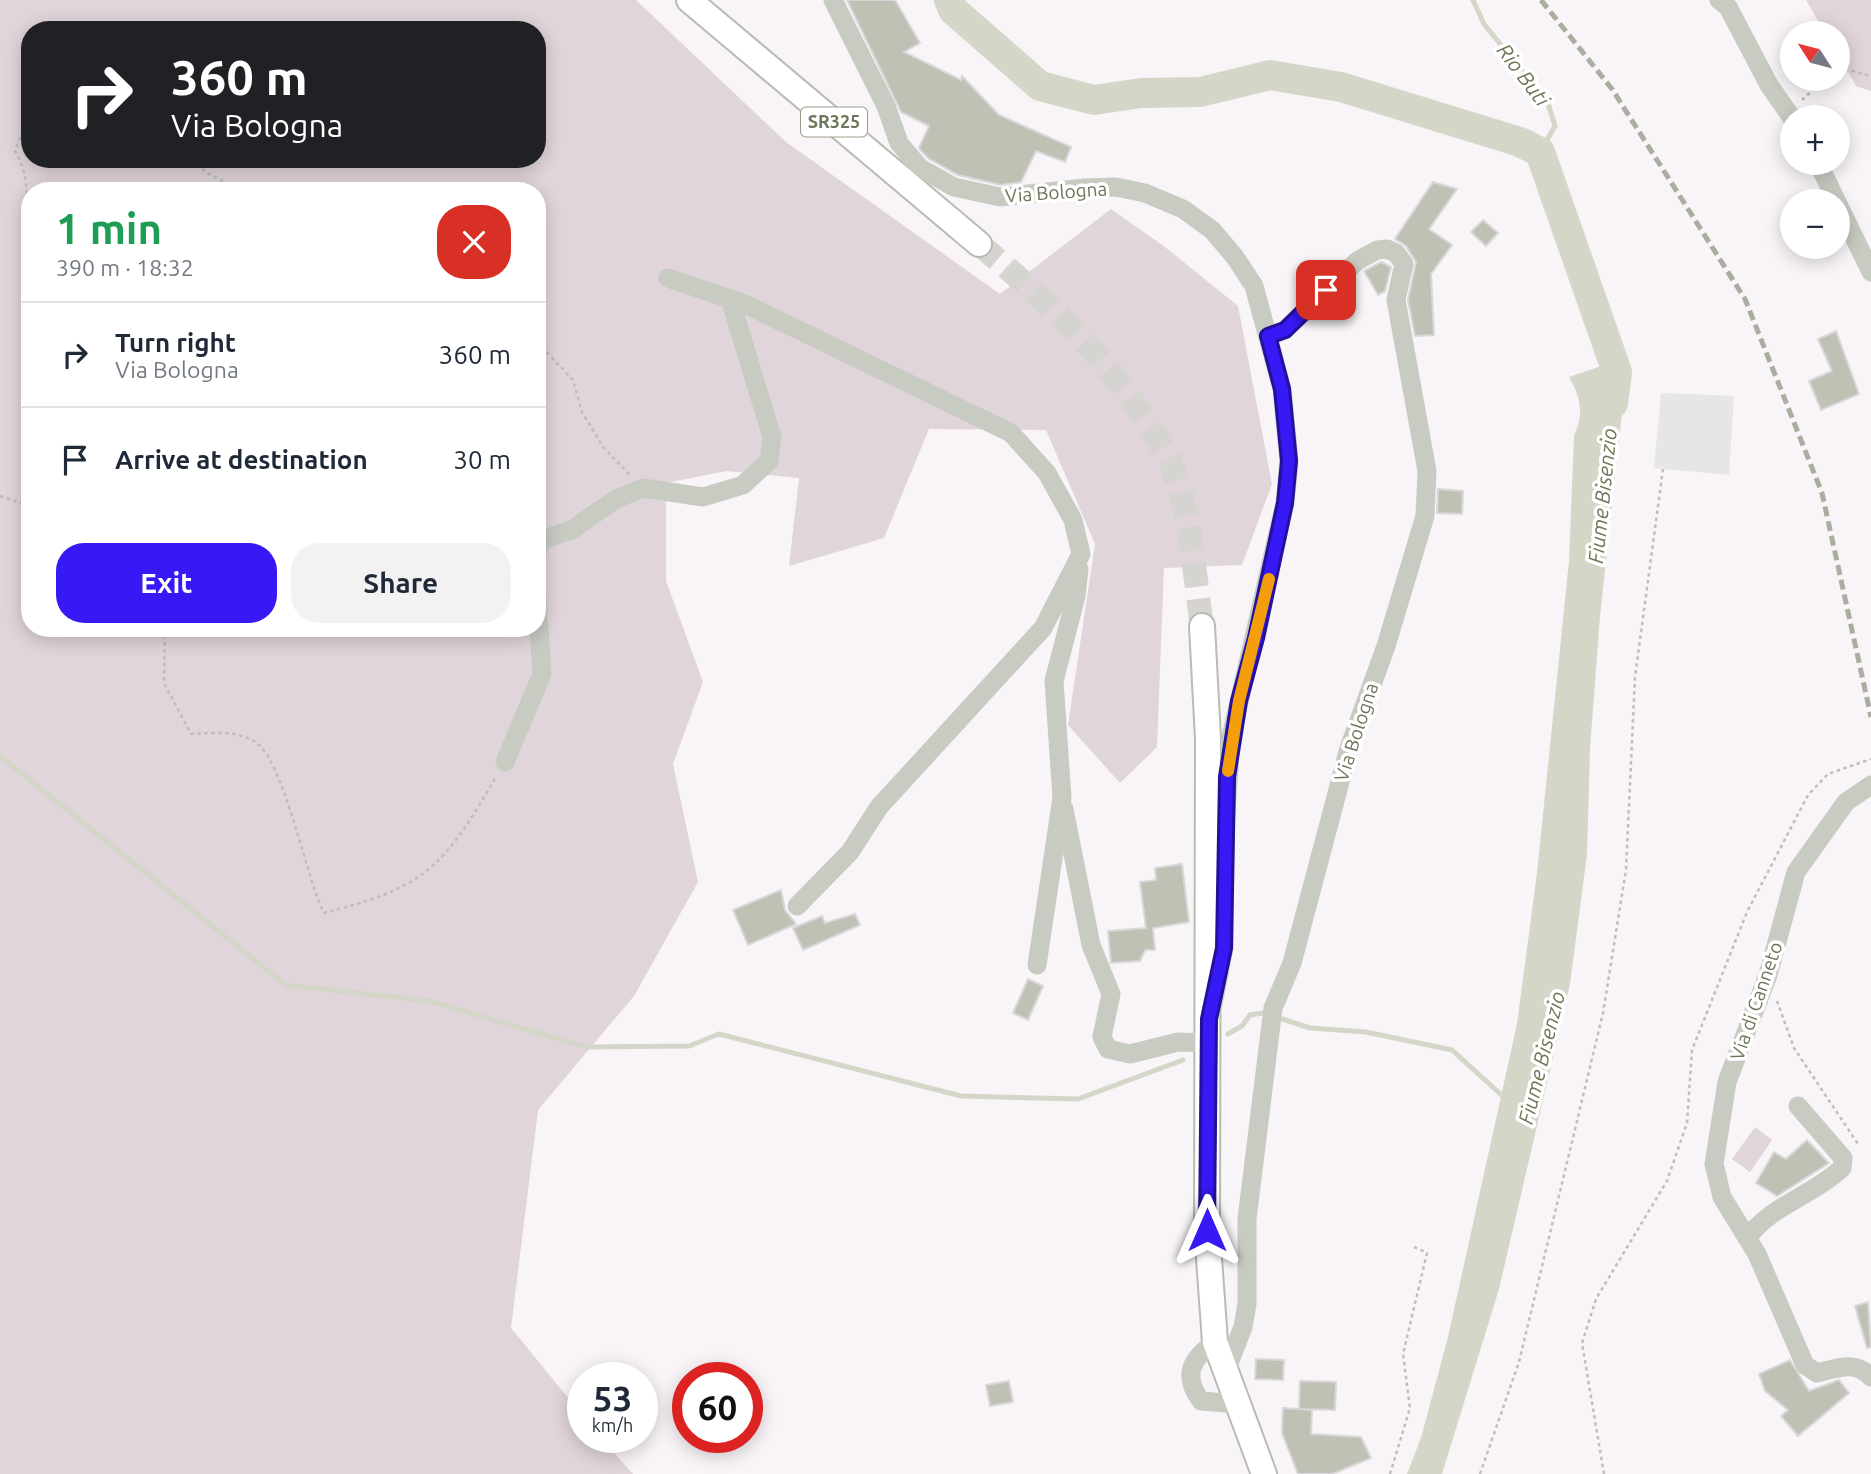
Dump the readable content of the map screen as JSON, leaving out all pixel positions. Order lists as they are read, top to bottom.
{
  "streets": {
    "main road": ["SR325", "Via Bologna"],
    "street": ["Via di Canneto"]
  },
  "water": ["Rio Buti", "Fiume Bisenzio"],
  "north": "top left",
  "page": {
    "map_buttons": ["+", "−"],
    "turn": ["360 m", "Via Bologna"],
    "heading": ["1 min", "390 m · 18:32"],
    "list": [
      {
        "name": "Turn right",
        "note": "Via Bologna",
        "value": "360 m"
      },
      {
        "name": "Arrive at destination",
        "value": "30 m"
      }
    ],
    "buttons": ["Exit", "Share"],
    "speed": "53 km/h",
    "limit": "60"
  }
}
